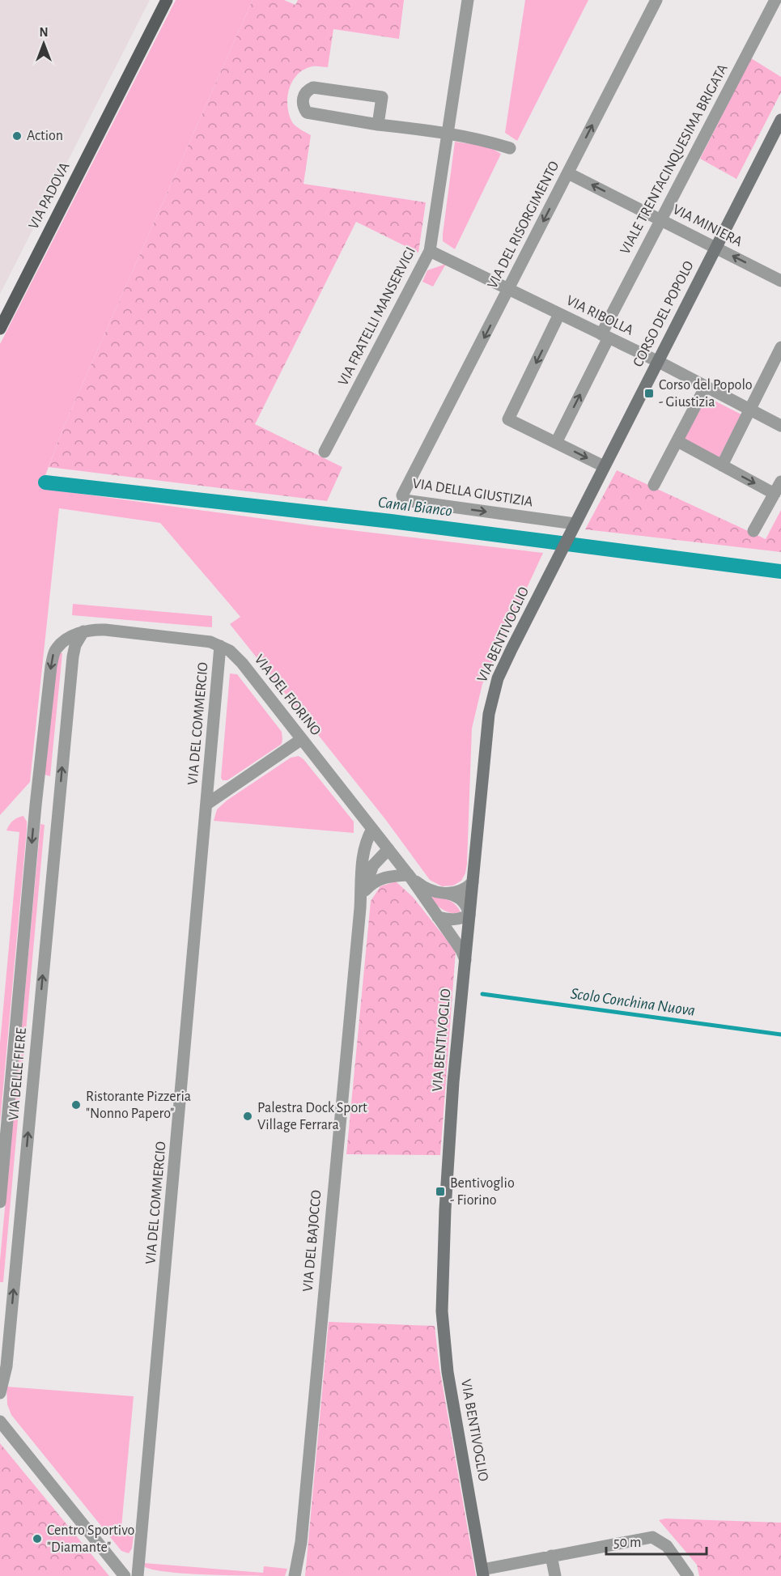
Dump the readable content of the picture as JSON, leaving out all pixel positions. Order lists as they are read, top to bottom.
{
  "streets": {
    "main road": ["VIA PADOVA"],
    "street": [
      "VIALE TRENTACINQUESIMA BRIGATA",
      "VIA DEL RISORGIMENTO",
      "VIA MINIERA",
      "CORSO DEL POPOLO",
      "VIA RIBOLLA",
      "VIA FRATELLI MANSERVIGI",
      "VIA DELLA GIUSTIZIA",
      "VIA BENTIVOGLIO",
      "VIA DEL FIORINO",
      "VIA DEL COMMERCIO",
      "VIA DELLE FIERE",
      "VIA DEL BAJOCCO"
    ]
  },
  "crossings": [
    ["VIALE TRENTACINQUESIMA BRIGATA", "VIA MINIERA"],
    ["VIALE TRENTACINQUESIMA BRIGATA", "VIA RIBOLLA"],
    ["VIA DEL RISORGIMENTO", "VIA MINIERA"],
    ["VIA DEL RISORGIMENTO", "VIA RIBOLLA"],
    ["VIA DEL RISORGIMENTO", "VIA DELLA GIUSTIZIA"],
    ["VIA MINIERA", "CORSO DEL POPOLO"],
    ["CORSO DEL POPOLO", "VIA RIBOLLA"],
    ["CORSO DEL POPOLO", "VIA DELLA GIUSTIZIA"],
    ["CORSO DEL POPOLO", "VIA BENTIVOGLIO"],
    ["VIA RIBOLLA", "VIA FRATELLI MANSERVIGI"],
    ["VIA DELLA GIUSTIZIA", "VIA BENTIVOGLIO"],
    ["VIA BENTIVOGLIO", "VIA DEL FIORINO"],
    ["VIA DEL FIORINO", "VIA DEL COMMERCIO"],
    ["VIA DEL FIORINO", "VIA DELLE FIERE"],
    ["VIA DEL FIORINO", "VIA DEL BAJOCCO"]
  ],
  "one_way": ["VIA MINIERA"],
  "water": ["Canal Bianco", "Scolo Conchina Nuova"],
  "places": {
    "other": [
      "Action",
      "Ristorante Pizzeria \"Nonno Papero\"",
      "Palestra Dock Sport Village Ferrara",
      "Centro Sportivo \"Diamante\""
    ],
    "transit": ["Corso del Popolo - Giustizia", "Bentivoglio - Fiorino"]
  },
  "scale_bar": "50 m",
  "north": "top"
}
